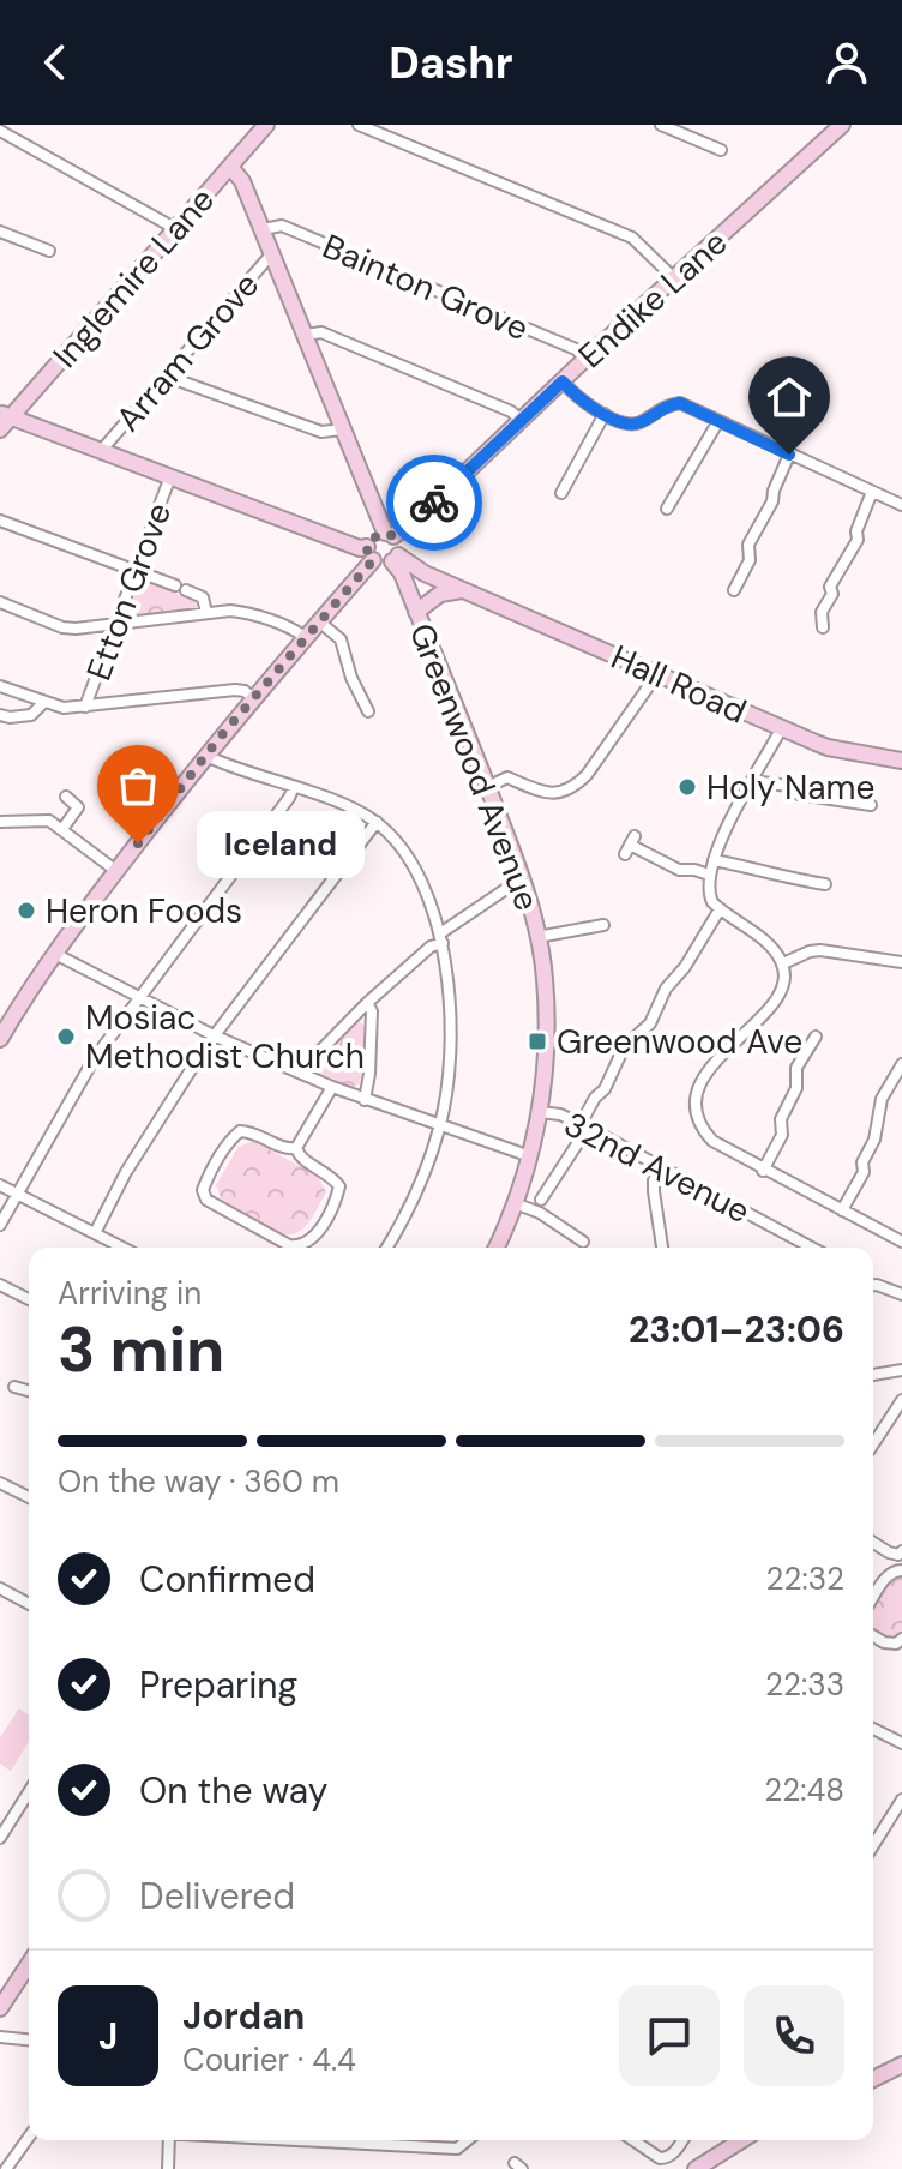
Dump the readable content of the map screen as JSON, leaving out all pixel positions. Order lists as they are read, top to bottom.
{
  "streets": {
    "street": [
      "Inglemire Lane",
      "Bainton Grove",
      "Endike Lane",
      "Arram Grove",
      "Etton Grove",
      "Hall Road",
      "Greenwood Avenue",
      "32nd Avenue"
    ]
  },
  "crossings": [
    ["Bainton Grove", "Endike Lane"],
    ["Endike Lane", "Hall Road"],
    ["Endike Lane", "Greenwood Avenue"],
    ["Hall Road", "Greenwood Avenue"],
    ["Greenwood Avenue", "32nd Avenue"]
  ],
  "places": {
    "other": [
      "Holy Name",
      "Iceland",
      "Heron Foods",
      "Mosiac Methodist Church"
    ],
    "transit": ["Greenwood Ave"]
  },
  "page": {
    "header": "Dashr",
    "bubble": "Iceland",
    "heading": ["3 min", "Arriving in", "23:01–23:06"],
    "panel": ["Jordan", "Courier · 4.4"],
    "bar": "On the way · 360 m",
    "list": [
      ["Confirmed", "22:32"],
      ["Preparing", "22:33"],
      ["On the way", "22:48"],
      "Delivered"
    ],
    "round": "J"
  }
}
